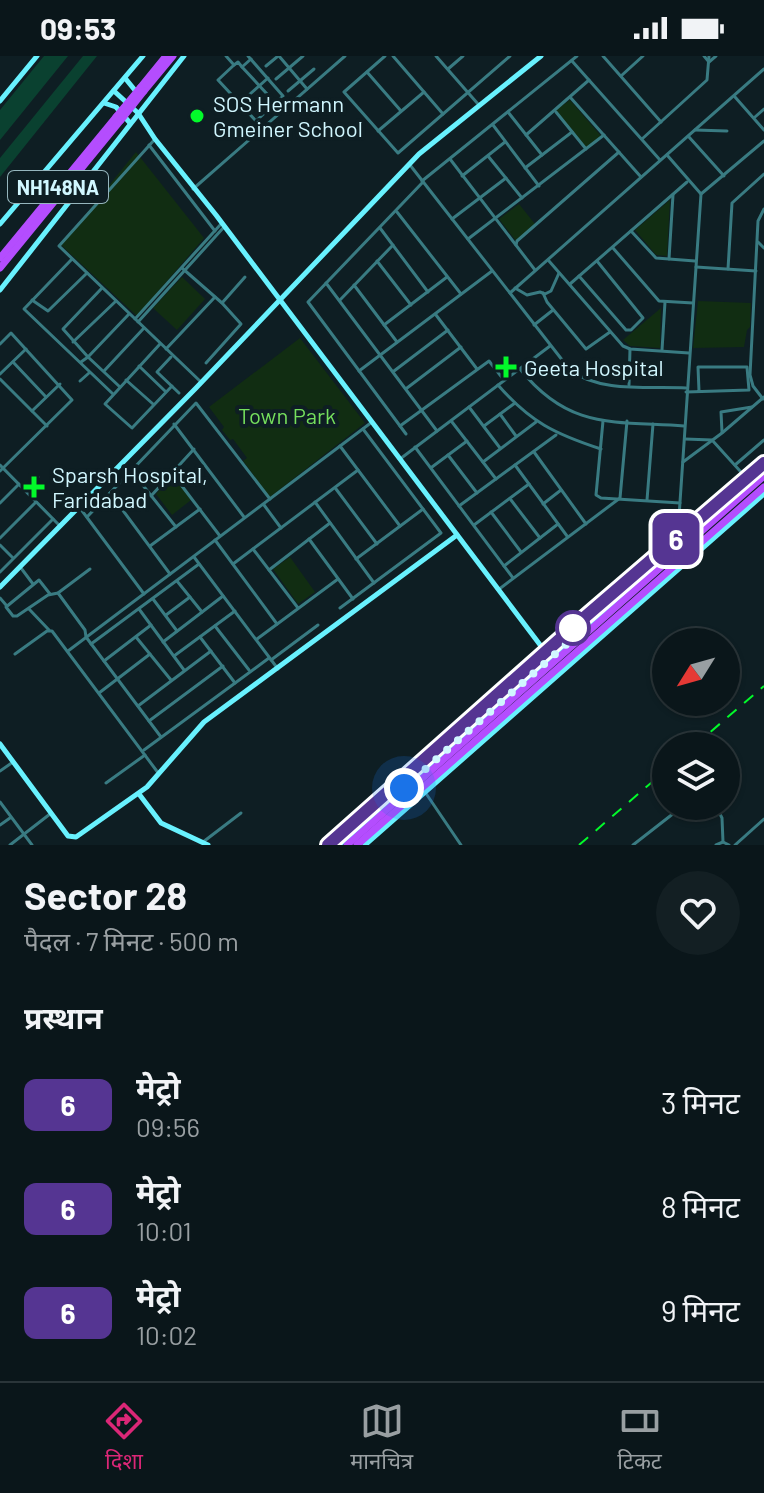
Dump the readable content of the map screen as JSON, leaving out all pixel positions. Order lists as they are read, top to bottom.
{
  "streets": {
    "highway": ["NH148NA"]
  },
  "parks": ["Town Park"],
  "places": {
    "other": ["SOS Hermann Gmeiner School"],
    "health": ["Geeta Hospital", "Sparsh Hospital, Faridabad"]
  },
  "lines": ["metro line 6"],
  "north": "bottom left",
  "page": {
    "status": "09:53",
    "on_map": "6",
    "heading": [
      ["Sector 28", "पैदल · 7 मिनट · 500 m"],
      "प्रस्थान"
    ],
    "list": [
      {
        "mark": "6",
        "name": "मेट्रो",
        "note": "09:56",
        "value": "3 मिनट"
      },
      {
        "mark": "6",
        "name": "मेट्रो",
        "note": "10:01",
        "value": "8 मिनट"
      },
      {
        "mark": "6",
        "name": "मेट्रो",
        "note": "10:02",
        "value": "9 मिनट"
      }
    ],
    "tabs": ["दिशा", "मानचित्र", "टिकट"]
  }
}
